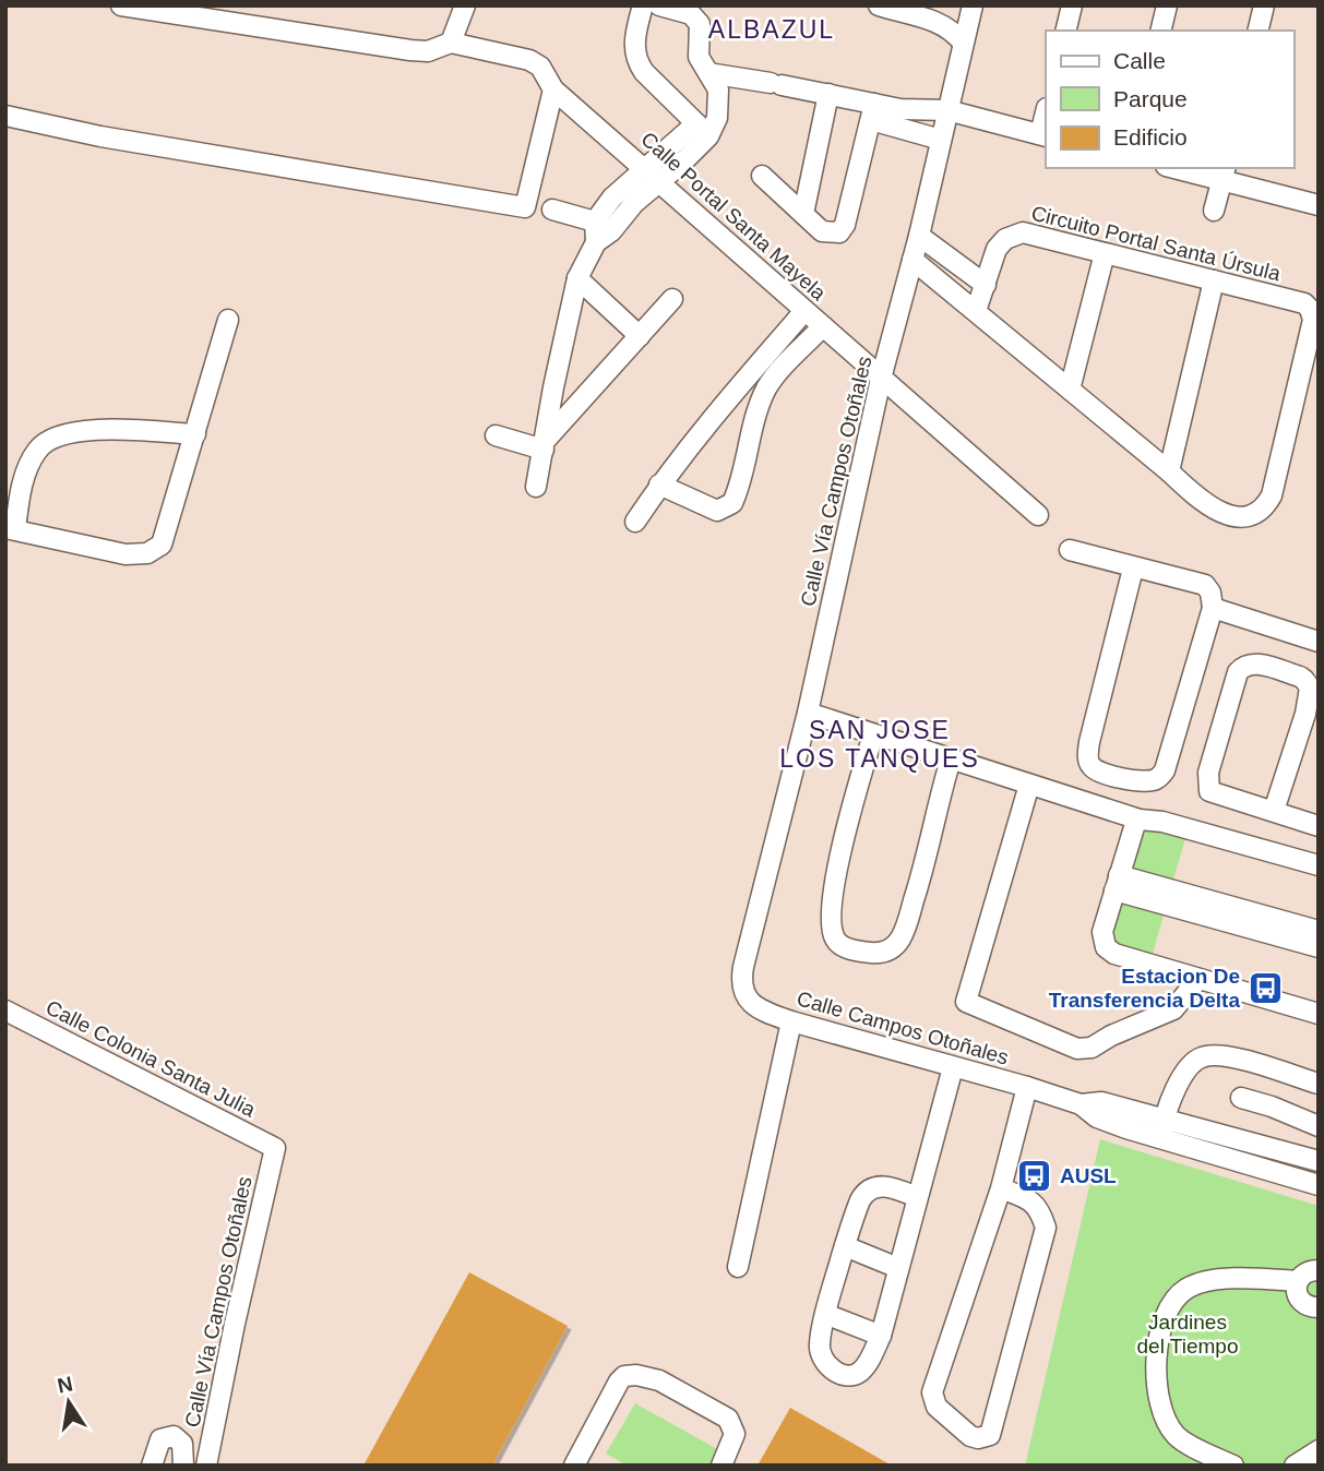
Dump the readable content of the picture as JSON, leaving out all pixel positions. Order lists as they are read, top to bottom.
{
  "streets": {
    "street": [
      "Calle Portal Santa Mayela",
      "Circuito Portal Santa Úrsula",
      "Calle Vía Campos Otoñales",
      "Calle Campos Otoñales",
      "Calle Colonia Santa Julia"
    ]
  },
  "crossings": [
    ["Calle Portal Santa Mayela", "Calle Vía Campos Otoñales"],
    ["Circuito Portal Santa Úrsula", "Calle Vía Campos Otoñales"],
    ["Calle Vía Campos Otoñales", "Calle Campos Otoñales"],
    ["Calle Vía Campos Otoñales", "Calle Colonia Santa Julia"]
  ],
  "districts": ["ALBAZUL", "SAN JOSE LOS TANQUES"],
  "parks": ["Jardines del Tiempo"],
  "places": {
    "bus stop": ["Estacion De Transferencia Delta", "AUSL"]
  },
  "legend": ["Calle", "Parque", "Edificio"],
  "north": "top"
}
